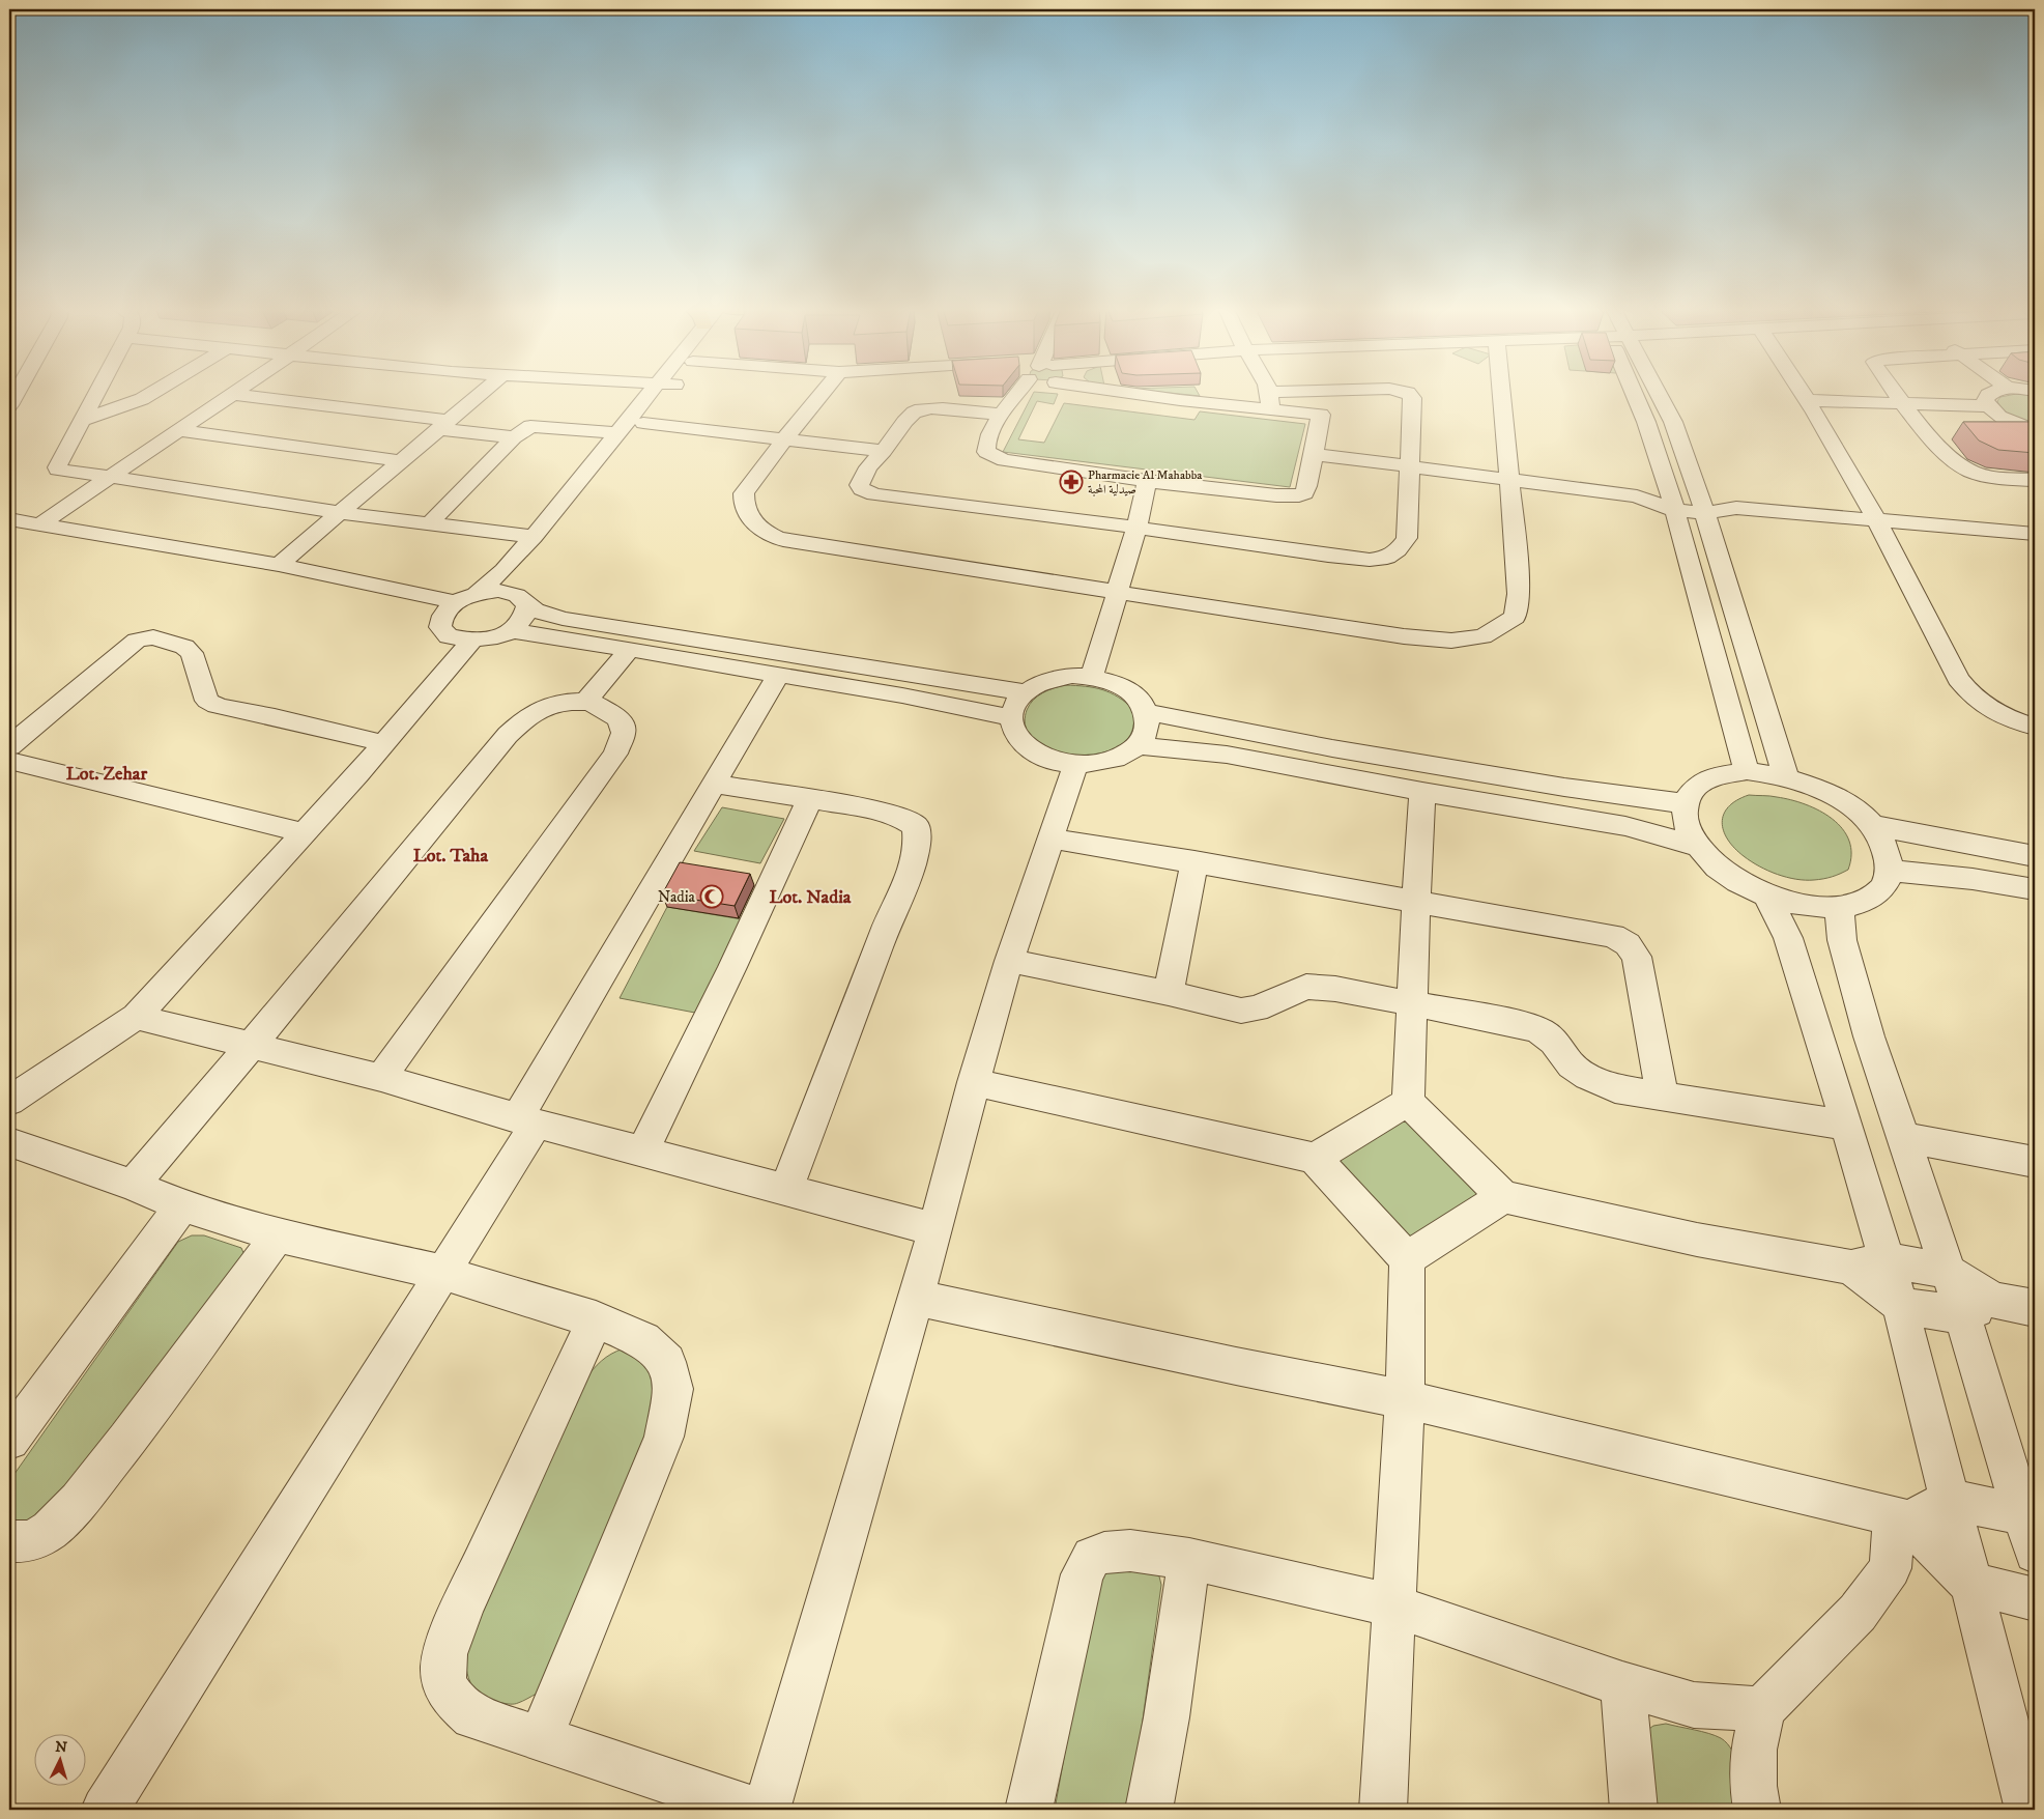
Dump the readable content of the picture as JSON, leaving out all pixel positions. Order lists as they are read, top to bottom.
{
  "districts": ["Lot. Zehar", "Lot. Taha", "Lot. Nadia"],
  "places": {
    "pharmacy": ["Pharmacie Al Mahabba صيدلية المحبة"],
    "mosque": ["Nadia"]
  },
  "north": "top"
}
